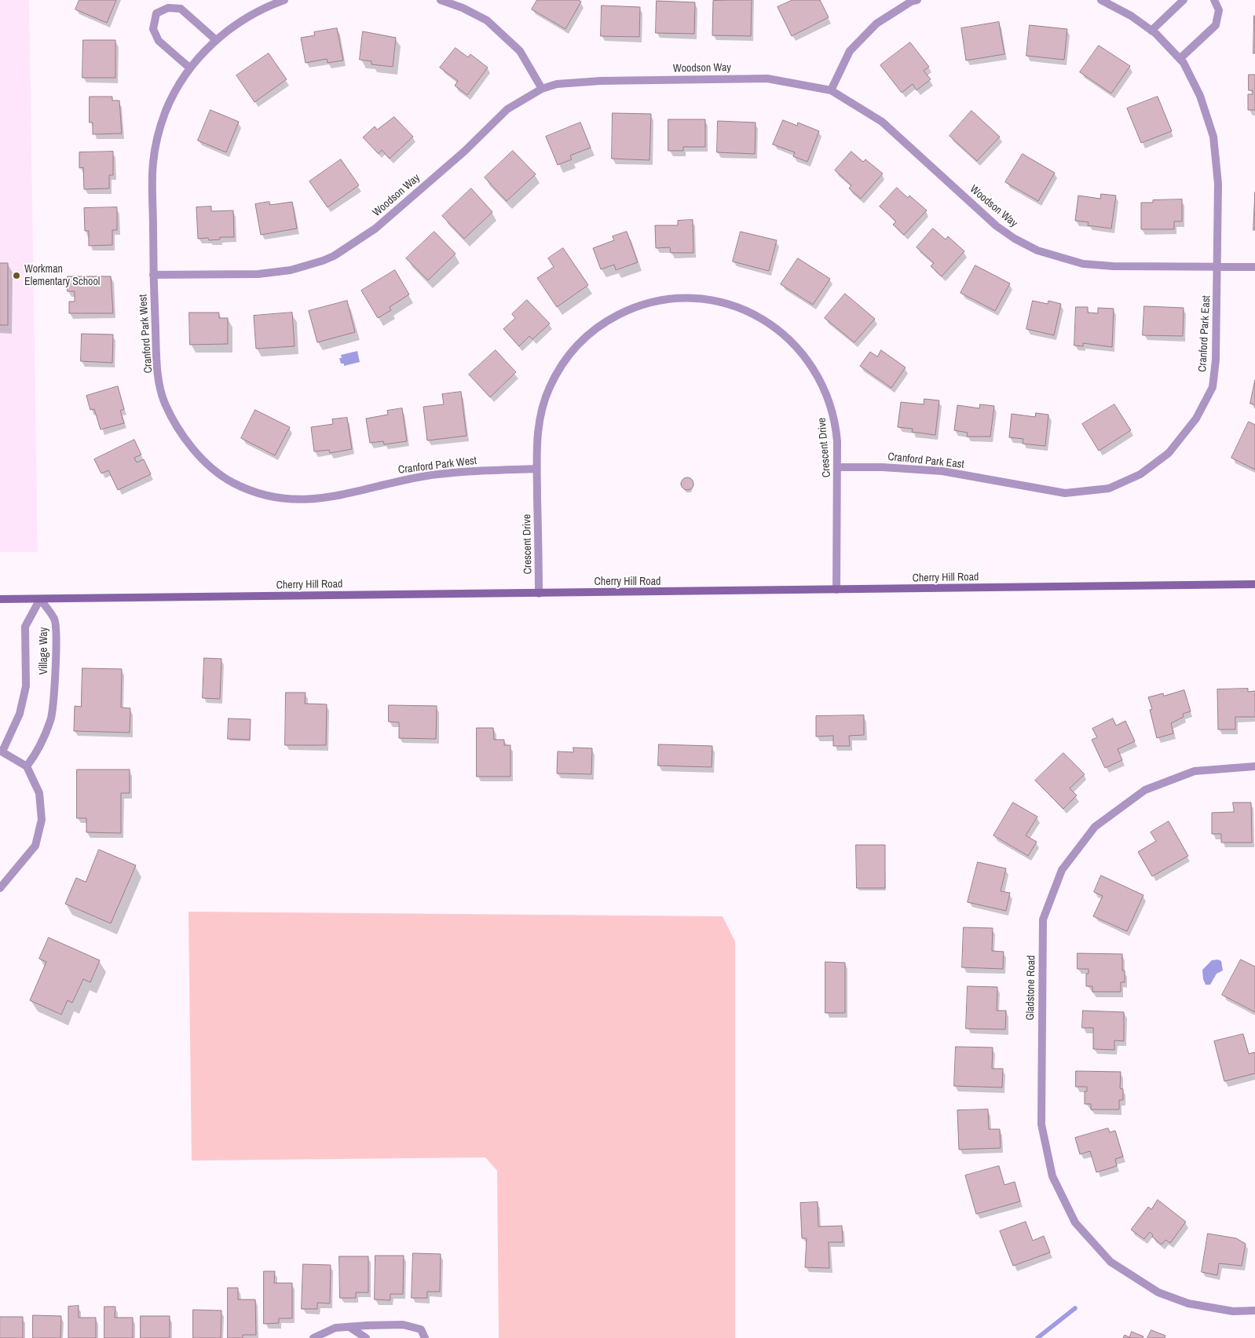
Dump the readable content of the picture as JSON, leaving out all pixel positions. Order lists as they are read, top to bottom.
{
  "streets": {
    "main road": ["Cherry Hill Road"],
    "street": [
      "Woodson Way",
      "Cranford Park West",
      "Cranford Park East",
      "Crescent Drive",
      "Village Way",
      "Gladstone Road"
    ]
  },
  "crossings": [
    ["Woodson Way", "Cranford Park West"],
    ["Woodson Way", "Cranford Park East"],
    ["Cranford Park West", "Crescent Drive"],
    ["Cranford Park East", "Crescent Drive"],
    ["Crescent Drive", "Cherry Hill Road"],
    ["Cherry Hill Road", "Village Way"]
  ],
  "places": ["Workman Elementary School"]
}
